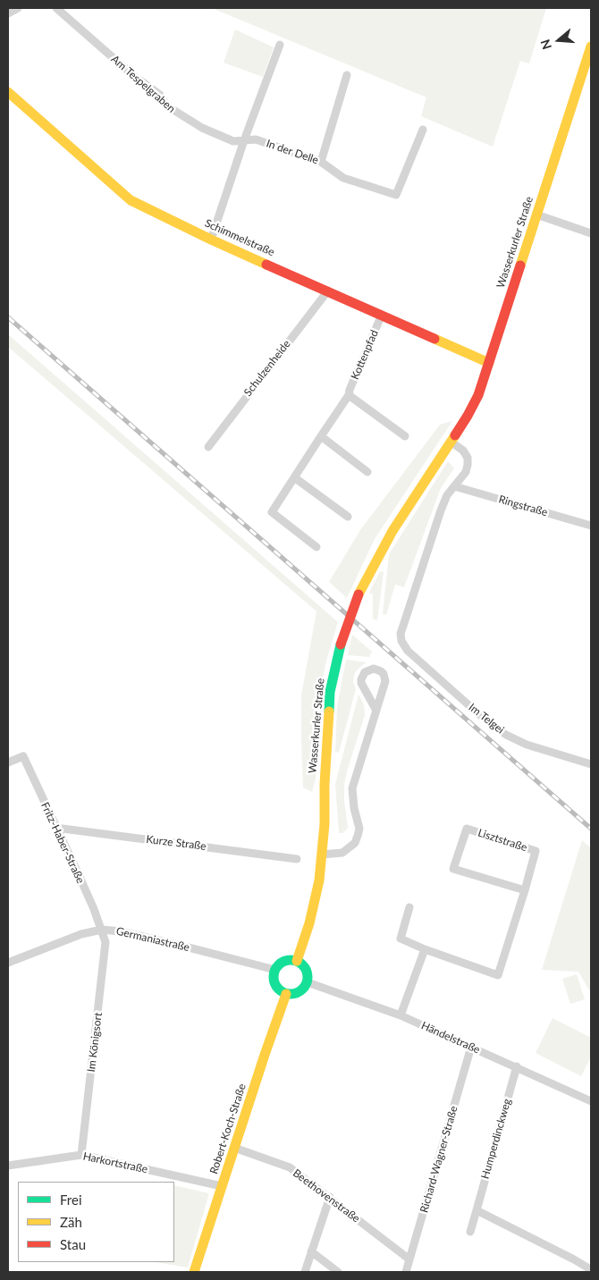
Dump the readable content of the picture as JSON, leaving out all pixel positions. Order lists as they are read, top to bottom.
{
  "streets": {
    "main road": ["Schimmelstraße", "Wasserkurler Straße", "Robert-Koch-Straße"],
    "street": [
      "Am Tespelgraben",
      "In der Delle",
      "Kottenpfad",
      "Schulzenheide",
      "Ringstraße",
      "Im Telgei",
      "Lisztstraße",
      "Fritz-Haber-Straße",
      "Kurze Straße",
      "Germaniastraße",
      "Händelstraße",
      "Im Königsort",
      "Humperdinckweg",
      "Richard-Wagner-Straße",
      "Harkortstraße",
      "Beethovenstraße"
    ]
  },
  "crossings": [
    ["Am Tespelgraben", "In der Delle"],
    ["Schimmelstraße", "Wasserkurler Straße"],
    ["Schimmelstraße", "Kottenpfad"],
    ["Schimmelstraße", "Schulzenheide"],
    ["Ringstraße", "Im Telgei"],
    ["Fritz-Haber-Straße", "Kurze Straße"],
    ["Fritz-Haber-Straße", "Germaniastraße"],
    ["Fritz-Haber-Straße", "Im Königsort"],
    ["Germaniastraße", "Händelstraße"],
    ["Germaniastraße", "Im Königsort"],
    ["Germaniastraße", "Robert-Koch-Straße"],
    ["Händelstraße", "Robert-Koch-Straße"],
    ["Händelstraße", "Humperdinckweg"],
    ["Händelstraße", "Richard-Wagner-Straße"],
    ["Im Königsort", "Harkortstraße"],
    ["Robert-Koch-Straße", "Harkortstraße"],
    ["Robert-Koch-Straße", "Beethovenstraße"],
    ["Richard-Wagner-Straße", "Beethovenstraße"]
  ],
  "legend": ["Frei", "Zäh", "Stau"],
  "north": "left"
}
